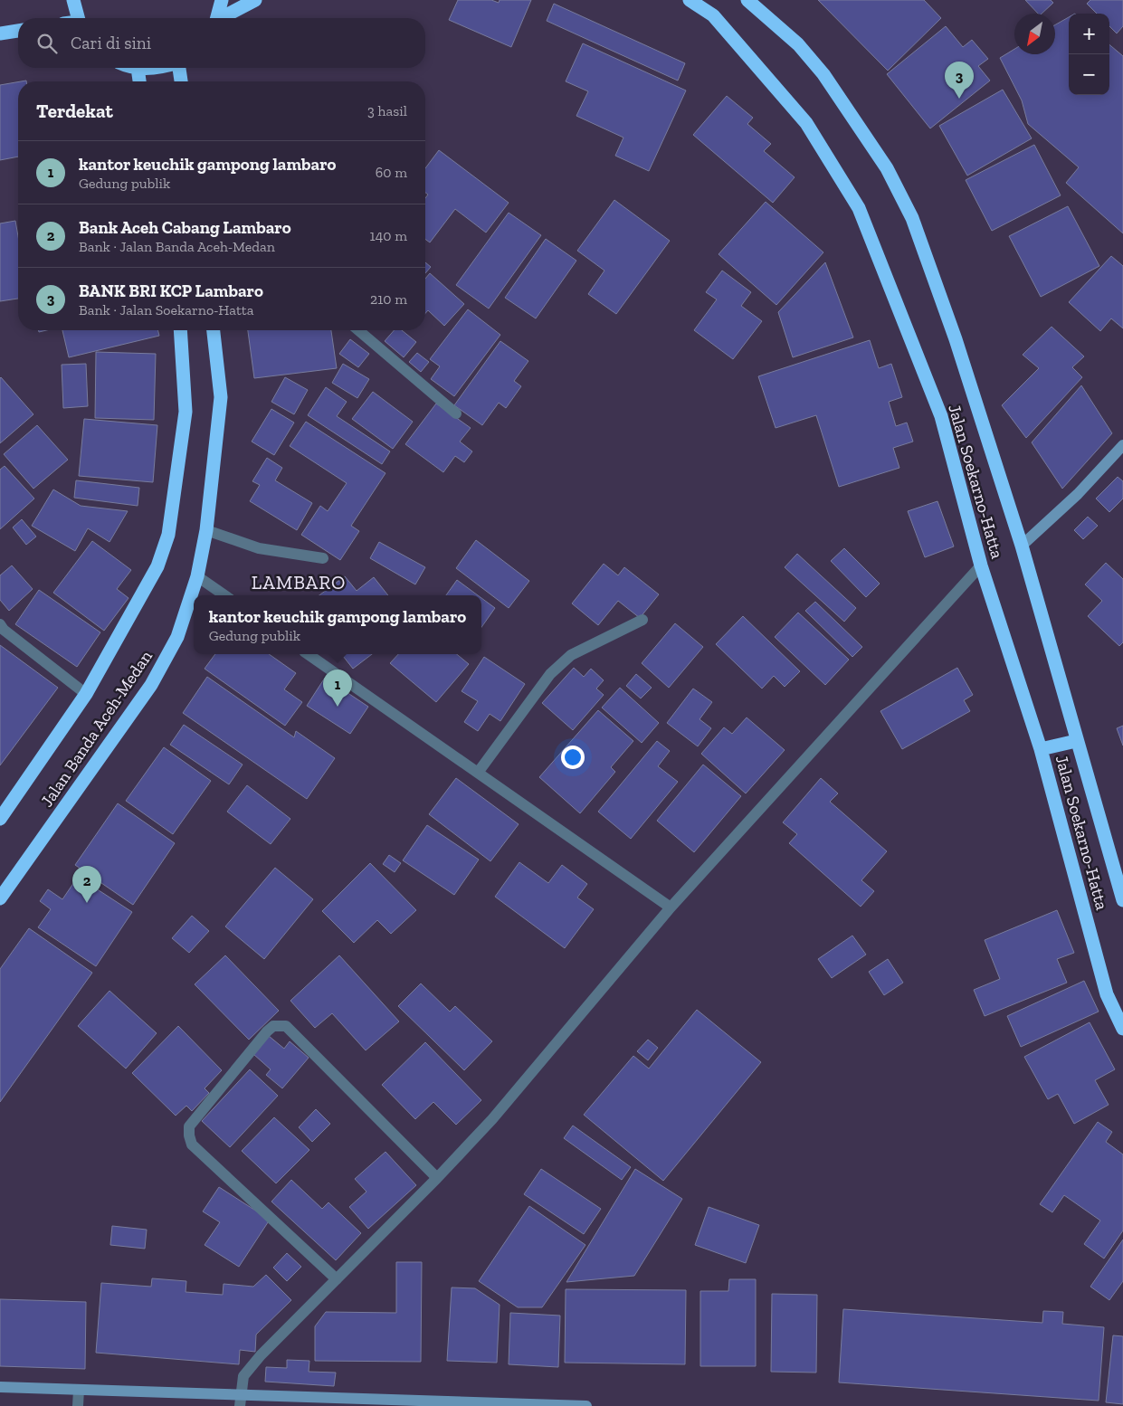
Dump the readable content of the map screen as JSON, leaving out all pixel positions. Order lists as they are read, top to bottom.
{
  "streets": {
    "highway": ["Jalan Soekarno-Hatta", "Jalan Banda Aceh-Medan"]
  },
  "districts": ["LAMBARO"],
  "north": "bottom left",
  "page": {
    "map_buttons": ["+", "−"],
    "search": "Cari di sini",
    "pins": ["3", "1", "2"],
    "heading": ["Terdekat", "3 hasil"],
    "list": [
      {
        "mark": "1",
        "name": "kantor keuchik gampong lambaro",
        "note": "Gedung publik",
        "value": "60 m"
      },
      {
        "mark": "2",
        "name": "Bank Aceh Cabang Lambaro",
        "note": "Bank · Jalan Banda Aceh-Medan",
        "value": "140 m"
      },
      {
        "mark": "3",
        "name": "BANK BRI KCP Lambaro",
        "note": "Bank · Jalan Soekarno-Hatta",
        "value": "210 m"
      }
    ],
    "popup": ["kantor keuchik gampong lambaro", "Gedung publik"]
  }
}
